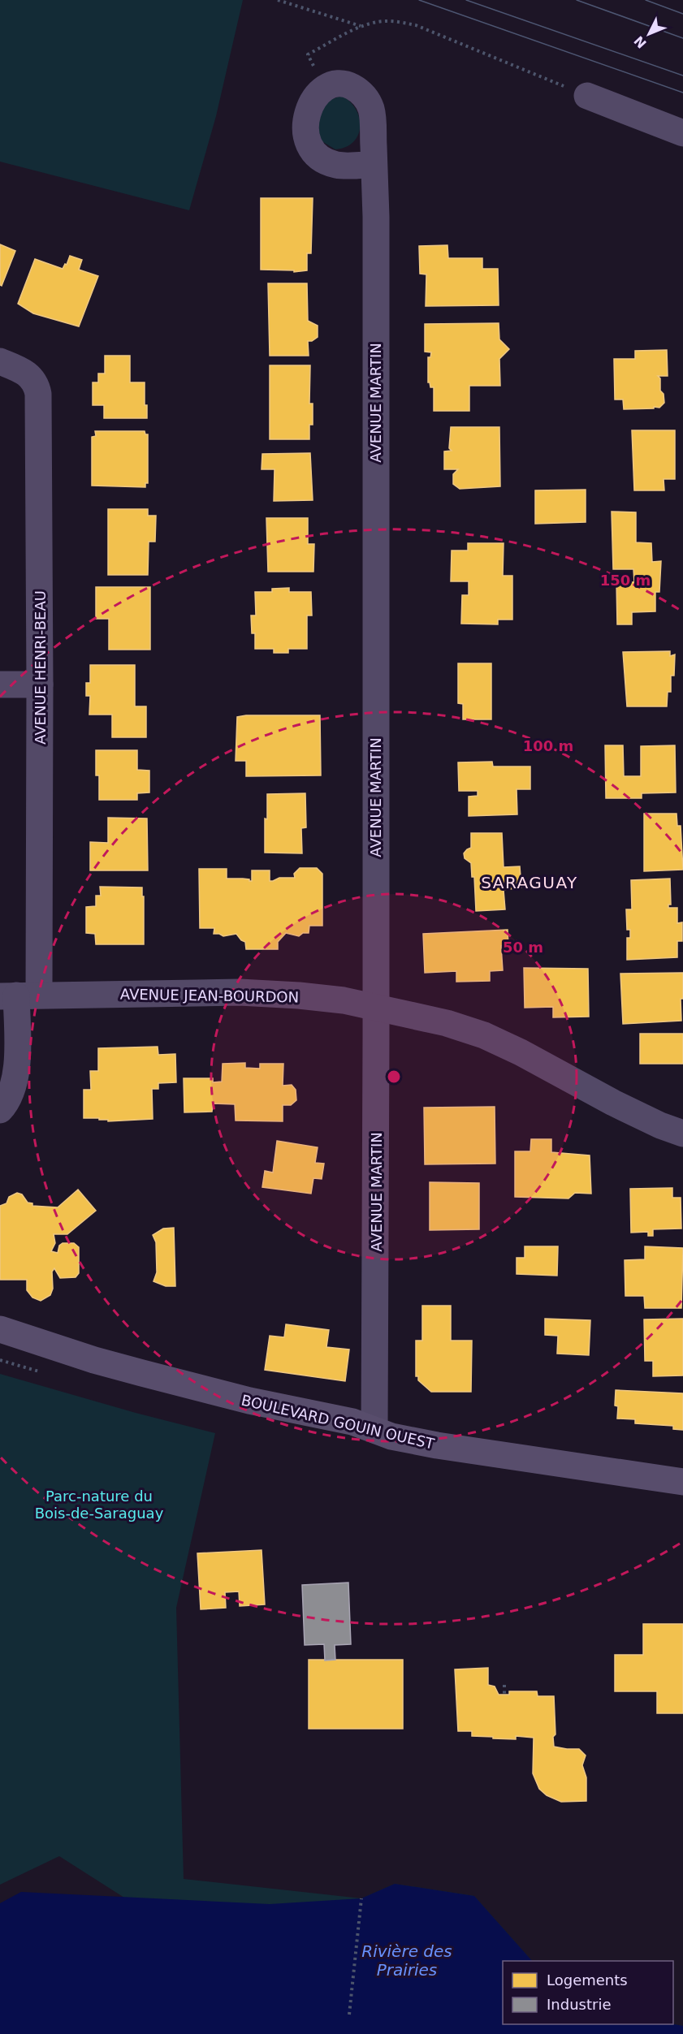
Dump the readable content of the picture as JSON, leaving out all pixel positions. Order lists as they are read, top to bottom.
{
  "streets": {
    "street": [
      "AVENUE MARTIN",
      "AVENUE HENRI-BEAU",
      "AVENUE JEAN-BOURDON",
      "BOULEVARD GOUIN OUEST"
    ]
  },
  "crossings": [
    ["AVENUE MARTIN", "AVENUE JEAN-BOURDON"],
    ["AVENUE MARTIN", "BOULEVARD GOUIN OUEST"],
    ["AVENUE HENRI-BEAU", "AVENUE JEAN-BOURDON"]
  ],
  "districts": ["SARAGUAY"],
  "water": ["Rivière des Prairies"],
  "parks": ["Parc-nature du Bois-de-Saraguay"],
  "legend": ["Logements", "Industrie"],
  "north": "bottom left",
  "rings": ["150 m", "100 m", "50 m"]
}
